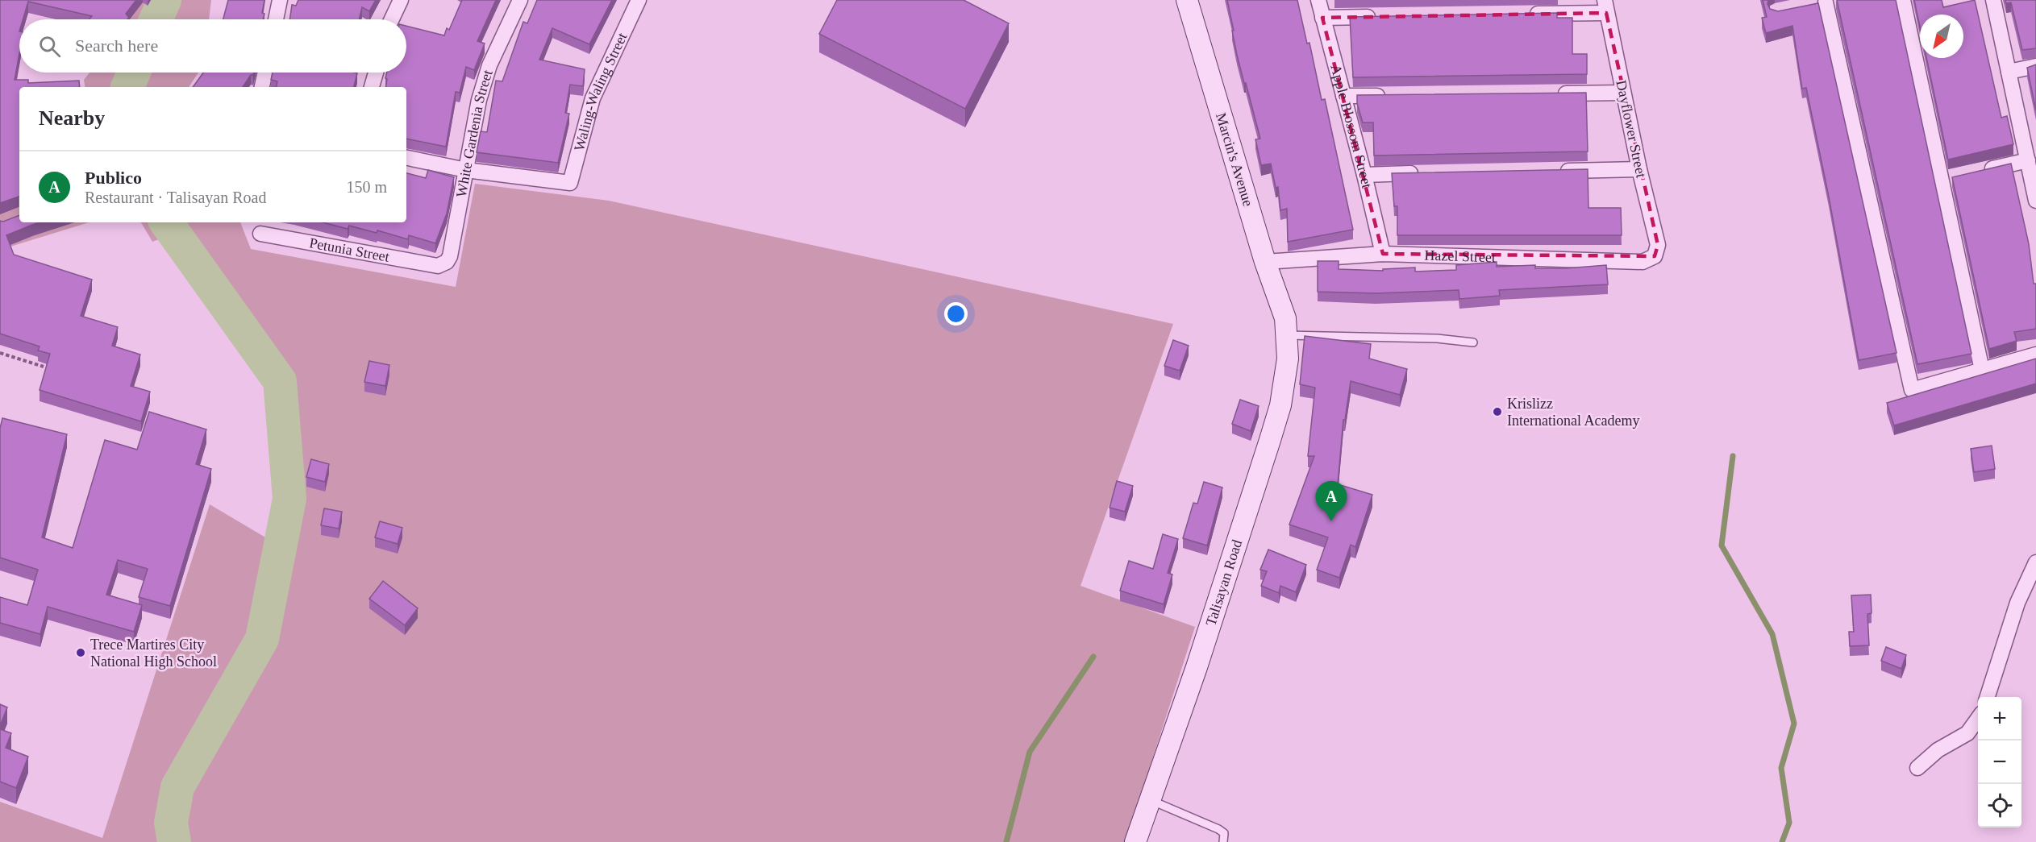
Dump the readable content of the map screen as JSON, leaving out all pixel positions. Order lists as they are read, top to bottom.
{
  "streets": {
    "main road": ["Marcin's Avenue", "Talisayan Road"],
    "street": [
      "Waling-Waling Street",
      "Apple Blossom Street",
      "Dayflower Street",
      "White Gardenia Street",
      "Petunia Street",
      "Hazel Street"
    ]
  },
  "crossings": [
    ["Waling-Waling Street", "White Gardenia Street"],
    ["Apple Blossom Street", "Hazel Street"],
    ["Dayflower Street", "Hazel Street"],
    ["White Gardenia Street", "Petunia Street"],
    ["Marcin's Avenue", "Hazel Street"],
    ["Marcin's Avenue", "Talisayan Road"]
  ],
  "places": ["Krislizz International Academy", "Trece Martires City National High School"],
  "north": "bottom left",
  "page": {
    "search": "Search here",
    "heading": "Nearby",
    "list": [
      {
        "mark": "A",
        "name": "Publico",
        "note": "Restaurant · Talisayan Road",
        "value": "150 m"
      }
    ],
    "pins": "A",
    "map_buttons": ["+", "−"]
  }
}
